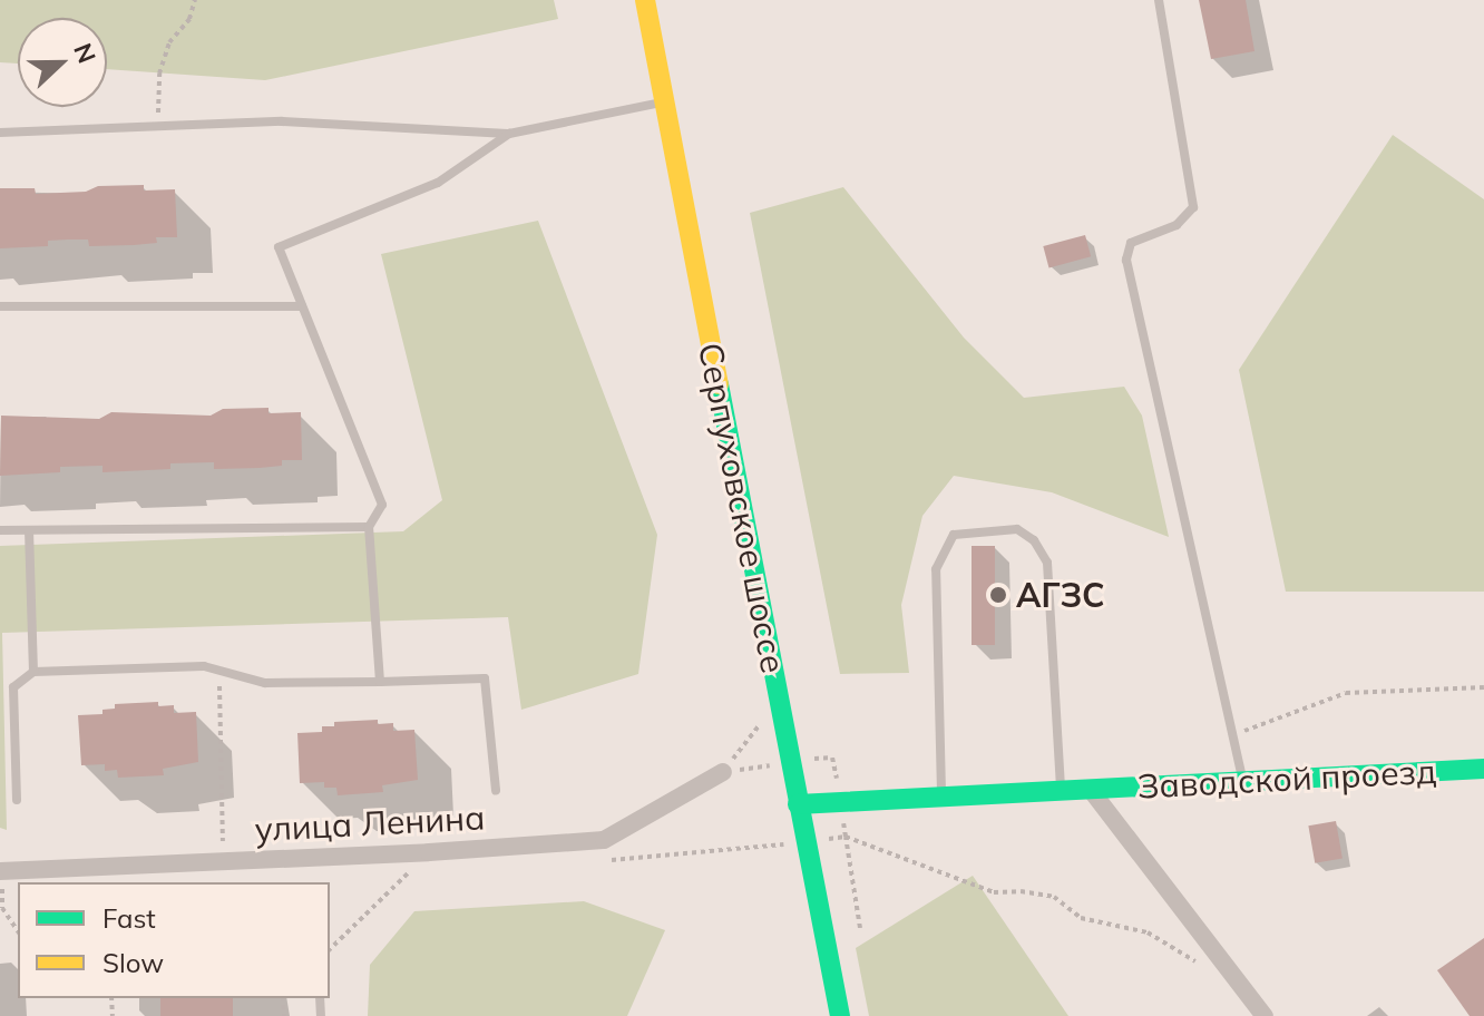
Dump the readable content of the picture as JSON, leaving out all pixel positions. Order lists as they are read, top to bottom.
{
  "streets": {
    "main road": ["Серпуховское шоссе", "Заводской проезд"],
    "street": ["улица Ленина"]
  },
  "crossings": [
    ["Серпуховское шоссе", "Заводской проезд"]
  ],
  "places": ["АГЗС"],
  "legend": ["Fast", "Slow"],
  "north": "right"
}
